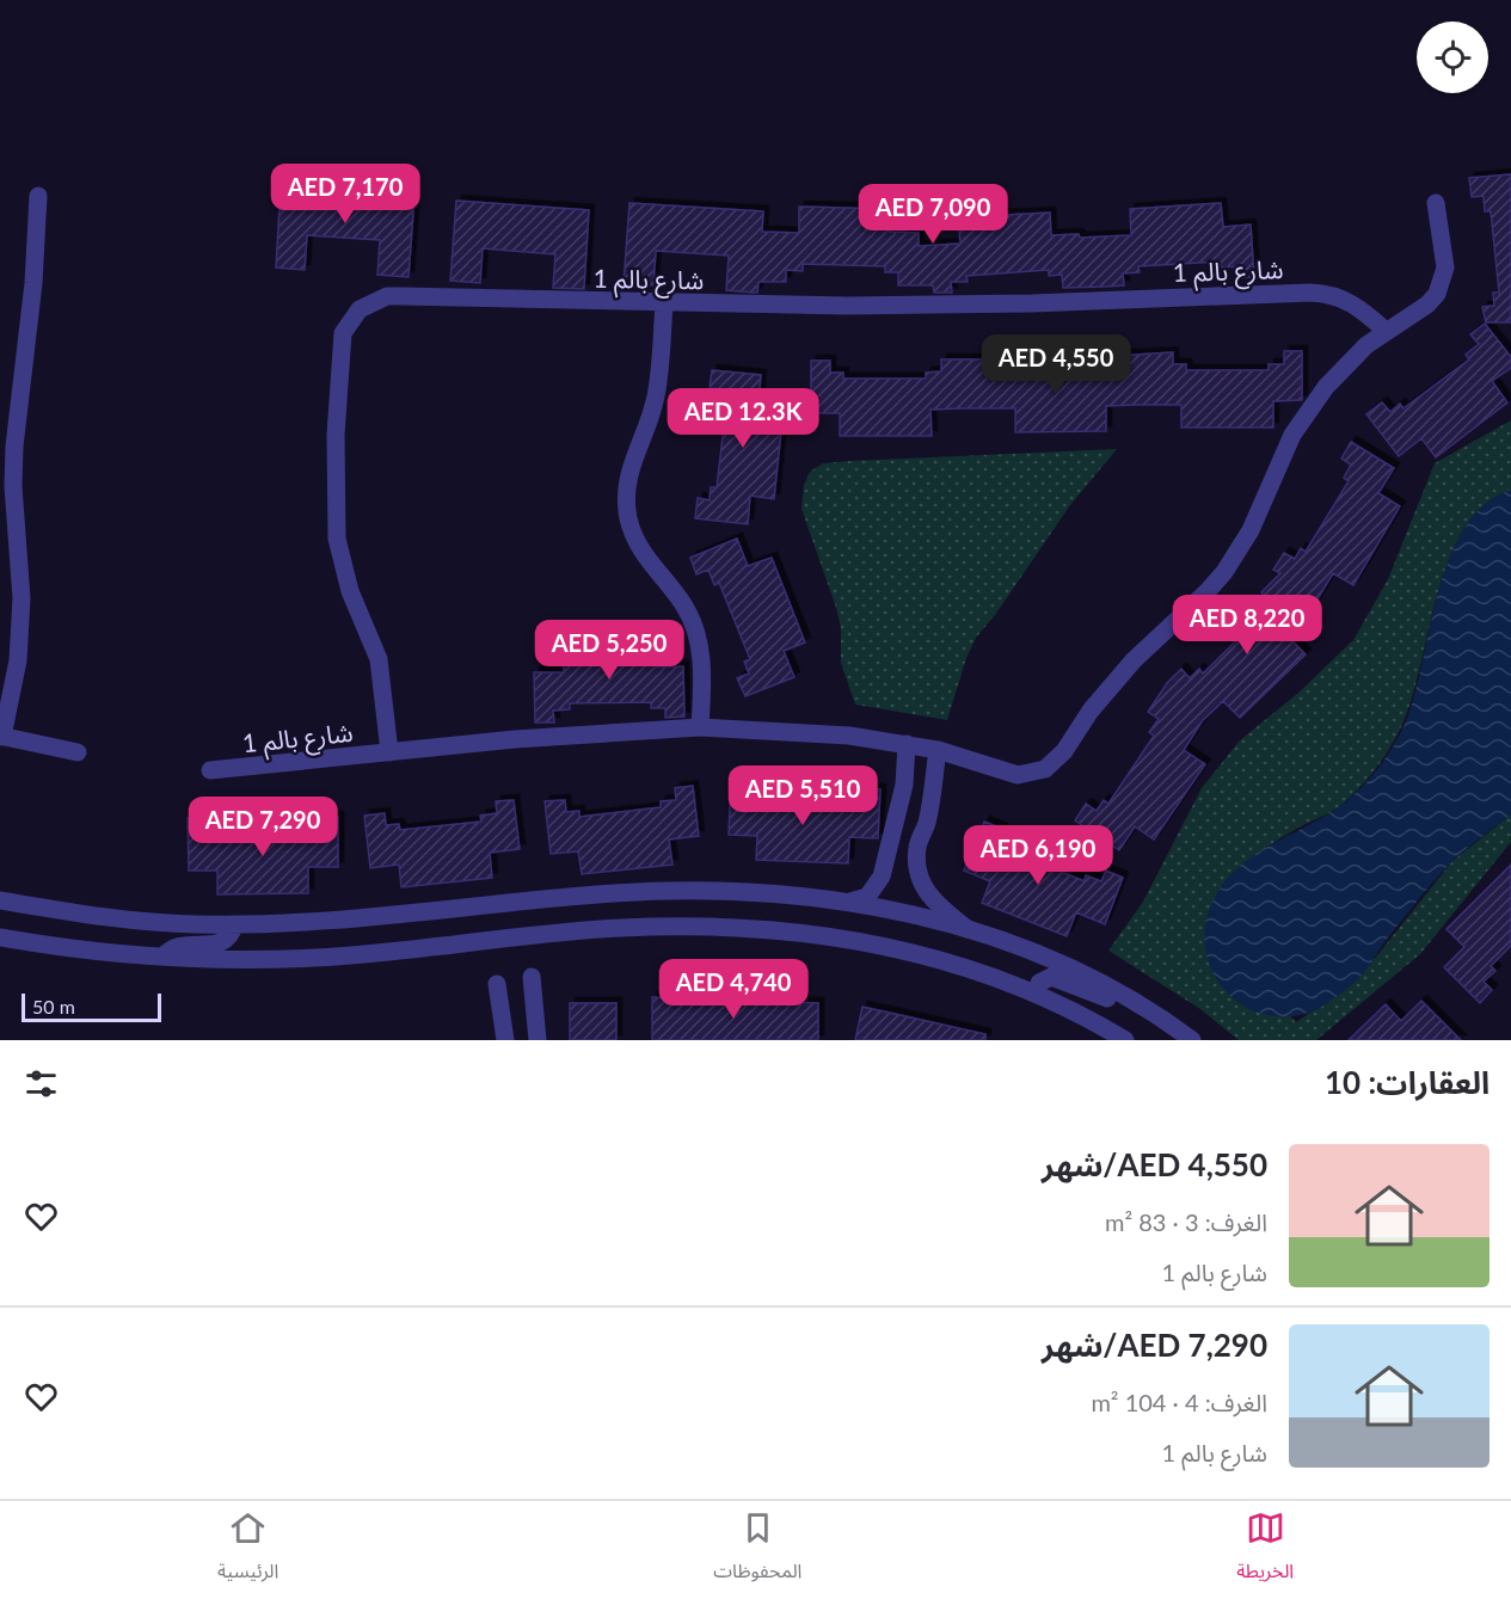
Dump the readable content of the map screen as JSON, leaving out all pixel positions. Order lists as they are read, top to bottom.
{
  "streets": {
    "street": ["شارع بالم 1"]
  },
  "scale_bar": "50 m",
  "page": {
    "price": [
      "AED 7,170",
      "AED 7,090",
      "AED 4,550",
      "AED 12.3K",
      "AED 8,220",
      "AED 5,250",
      "AED 5,510",
      "AED 7,290",
      "AED 6,190",
      "AED 4,740"
    ],
    "scale": "50 m",
    "heading": "العقارات: 10",
    "list": [
      {
        "name": "AED 4,550/شهر",
        "note": "الغرف: 3 · 83 m² · شارع بالم 1"
      },
      {
        "name": "AED 7,290/شهر",
        "note": "الغرف: 4 · 104 m² · شارع بالم 1"
      }
    ],
    "tabs": ["الخريطة", "المحفوظات", "الرئيسية"]
  }
}
